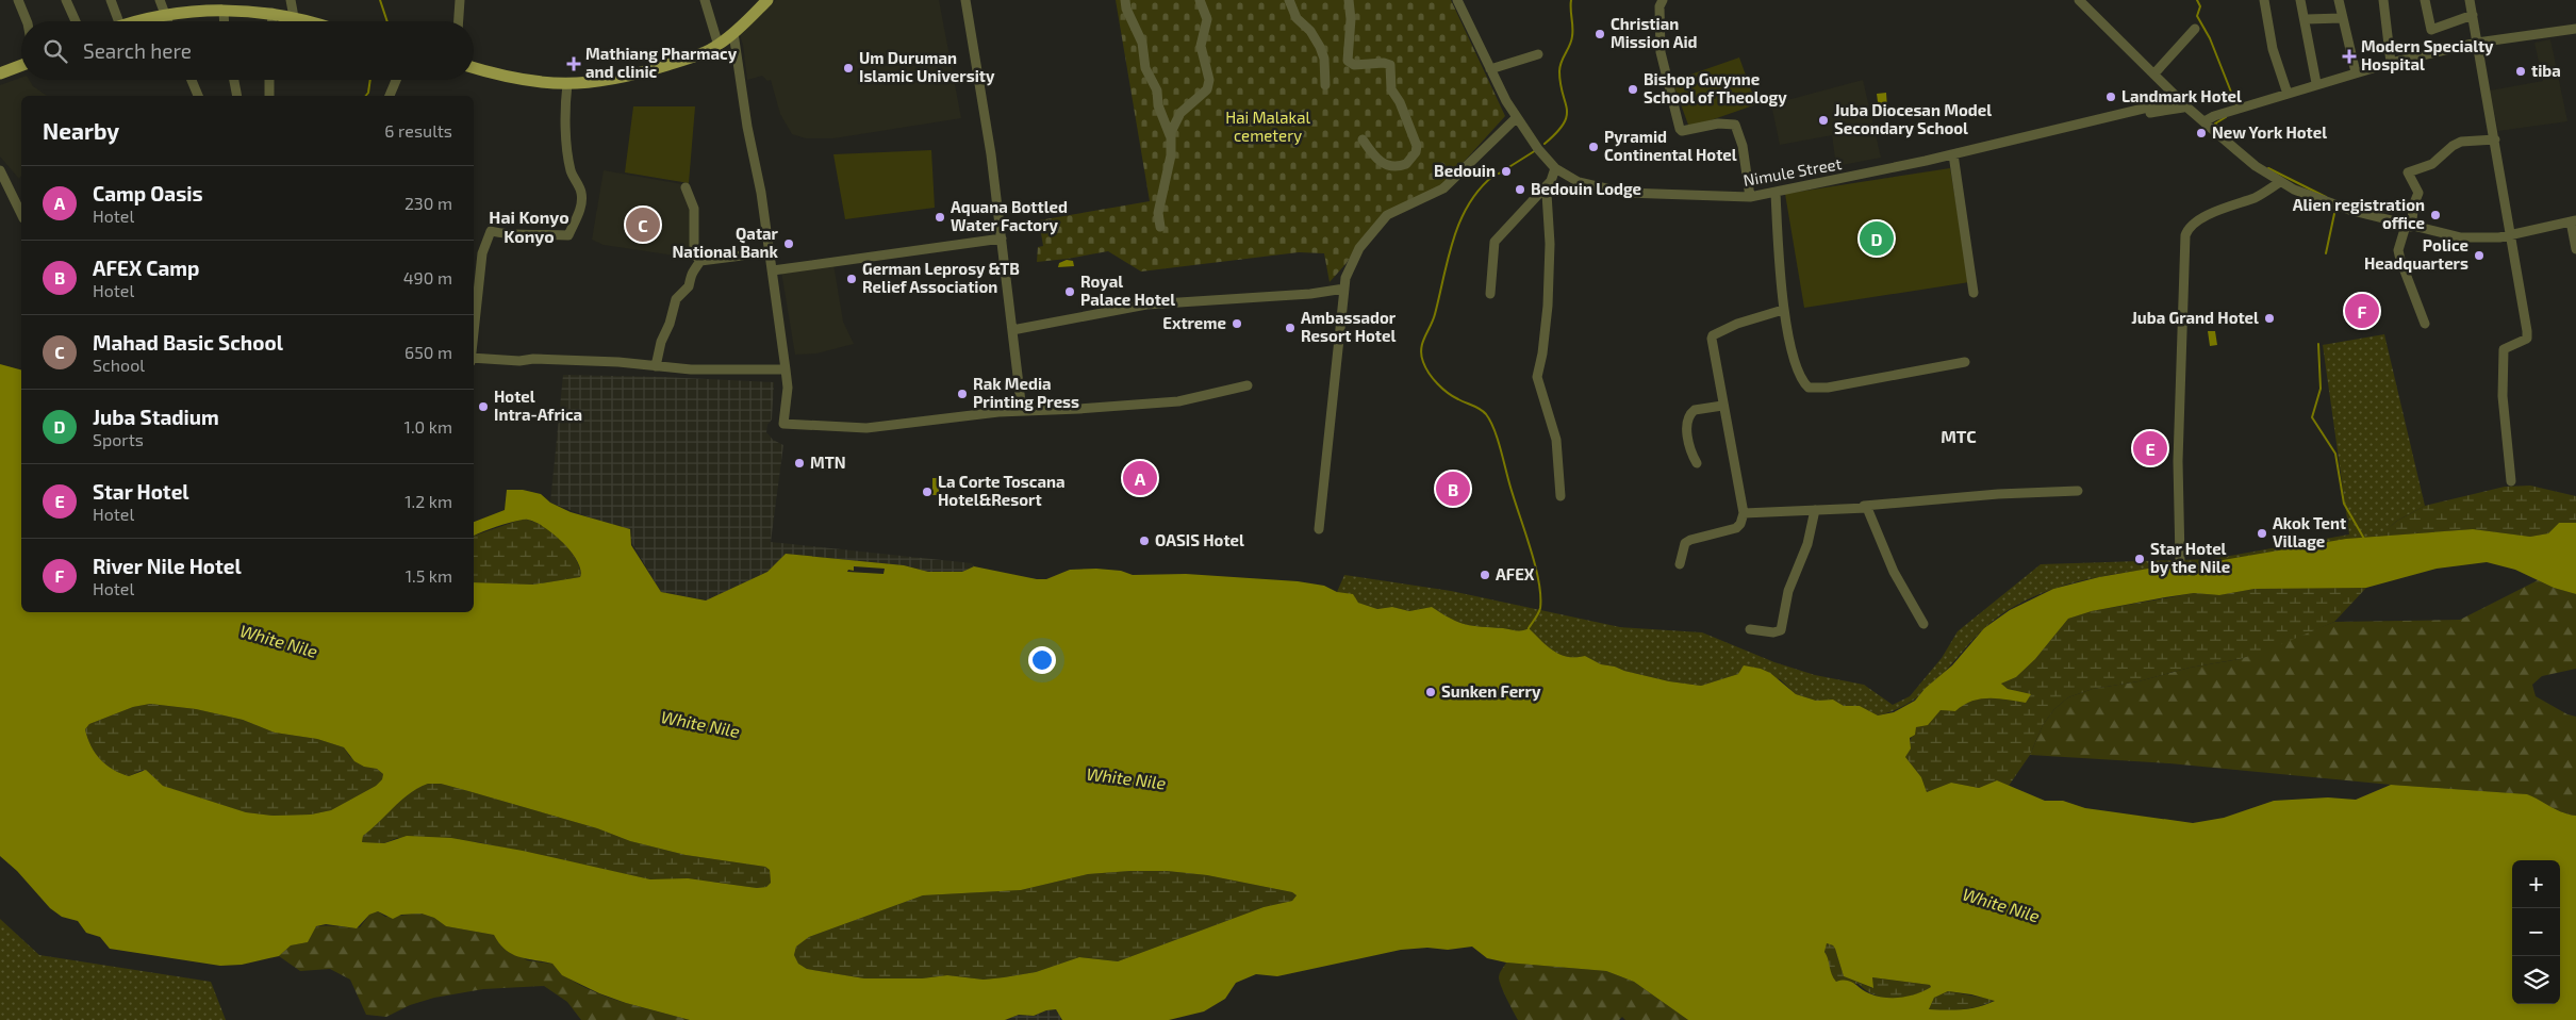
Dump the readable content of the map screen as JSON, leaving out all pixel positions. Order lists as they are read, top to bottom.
{
  "streets": {
    "street": ["Nimule Street"]
  },
  "districts": ["Hai Konyo Konyo", "MTC"],
  "water": ["White Nile"],
  "parks": ["Hai Malakal cemetery"],
  "places": {
    "other": [
      "Christian Mission Aid",
      "Um Duruman Islamic University",
      "tiba",
      "Bishop Gwynne School of Theology",
      "Landmark Hotel",
      "Juba Diocesan Model Secondary School",
      "New York Hotel",
      "Pyramid Continental Hotel",
      "Bedouin",
      "Bedouin Lodge",
      "Alien registration office",
      "Aquana Bottled Water Factory",
      "Qatar National Bank",
      "Police Headquarters",
      "German Leprosy &TB Relief Association",
      "Royal Palace Hotel",
      "Juba Grand Hotel",
      "Extreme",
      "Ambassador Resort Hotel",
      "Rak Media Printing Press",
      "Hotel Intra-Africa",
      "MTN",
      "La Corte Toscana Hotel&Resort",
      "Akok Tent Village",
      "OASIS Hotel",
      "Star Hotel by the Nile",
      "AFEX",
      "Sunken Ferry"
    ],
    "health": ["Modern Specialty Hospital", "Mathiang Pharmacy and clinic"]
  },
  "page": {
    "search": "Search here",
    "heading": ["Nearby", "6 results"],
    "list": [
      {
        "mark": "A",
        "name": "Camp Oasis",
        "note": "Hotel",
        "value": "230 m"
      },
      {
        "mark": "B",
        "name": "AFEX Camp",
        "note": "Hotel",
        "value": "490 m"
      },
      {
        "mark": "C",
        "name": "Mahad Basic School",
        "note": "School",
        "value": "650 m"
      },
      {
        "mark": "D",
        "name": "Juba Stadium",
        "note": "Sports",
        "value": "1.0 km"
      },
      {
        "mark": "E",
        "name": "Star Hotel",
        "note": "Hotel",
        "value": "1.2 km"
      },
      {
        "mark": "F",
        "name": "River Nile Hotel",
        "note": "Hotel",
        "value": "1.5 km"
      }
    ],
    "pins": [
      "C",
      "D",
      "F",
      "E",
      "A",
      "B"
    ],
    "map_buttons": ["+", "−"]
  }
}
